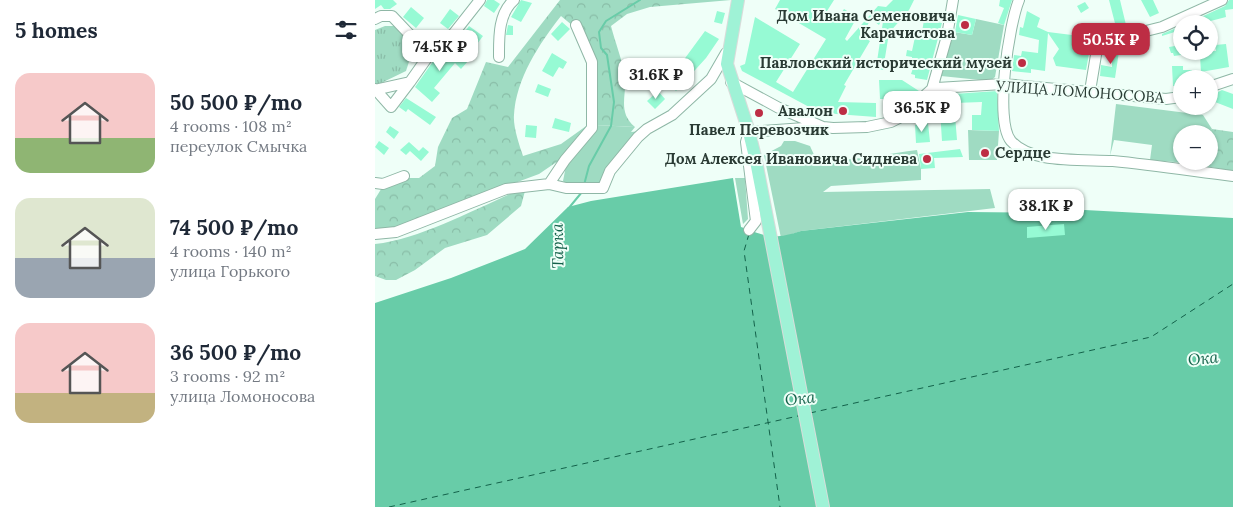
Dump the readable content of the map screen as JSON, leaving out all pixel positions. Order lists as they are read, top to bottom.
{
  "streets": {
    "street": ["УЛИЦА ЛОМОНОСОВА"]
  },
  "water": ["Тарка", "Ока"],
  "places": [
    "Дом Ивана Семеновича Карачистова",
    "Павловский исторический музей",
    "Авалон",
    "Павел Перевозчик",
    "Сердце",
    "Дом Алексея Ивановича Сиднева"
  ],
  "page": {
    "heading": "5 homes",
    "map_buttons": ["+", "−"],
    "price": [
      "50.5K ₽",
      "74.5K ₽",
      "31.6K ₽",
      "36.5K ₽",
      "38.1K ₽"
    ],
    "list": [
      {
        "name": "50 500 ₽/mo",
        "note": "4 rooms · 108 m² · переулок Смычка"
      },
      {
        "name": "74 500 ₽/mo",
        "note": "4 rooms · 140 m² · улица Горького"
      },
      {
        "name": "36 500 ₽/mo",
        "note": "3 rooms · 92 m² · улица Ломоносова"
      }
    ]
  }
}
